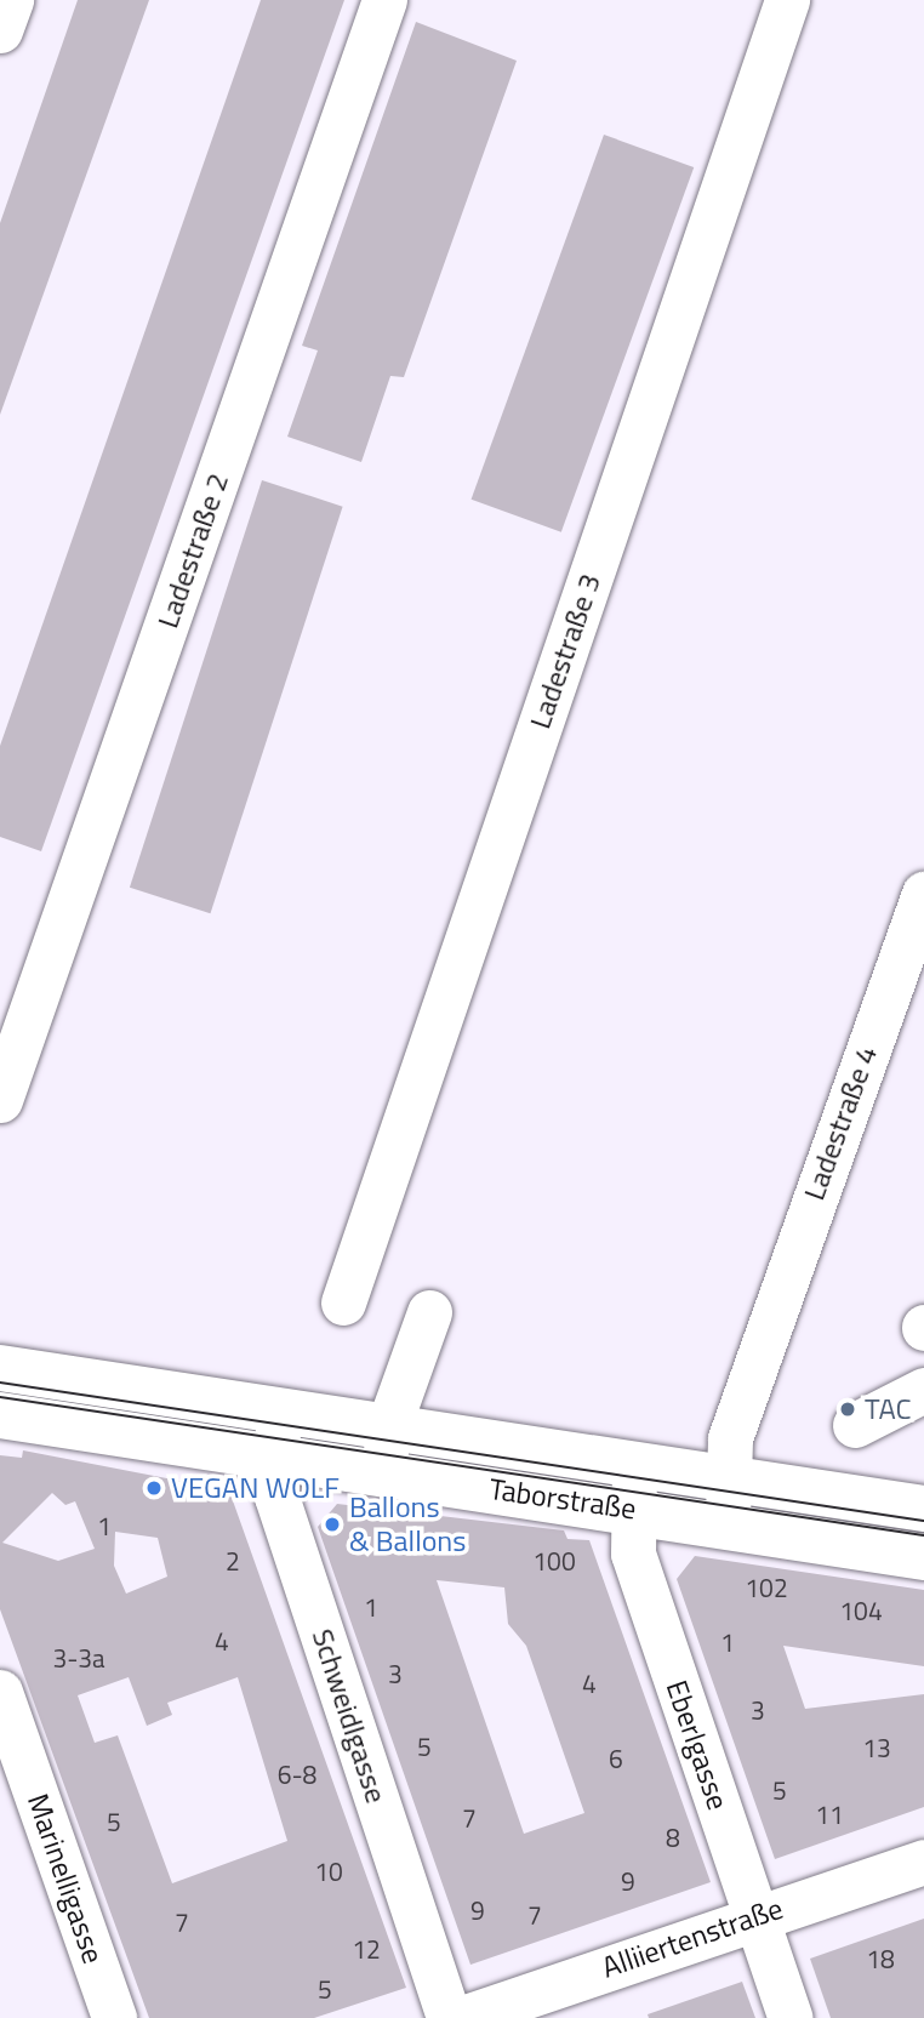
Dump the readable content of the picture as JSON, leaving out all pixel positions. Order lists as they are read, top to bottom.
{
  "streets": {
    "main road": ["Taborstraße"],
    "street": [
      "Ladestraße 2",
      "Ladestraße 3",
      "Ladestraße 4",
      "Schweidlgasse",
      "Eberlgasse",
      "Marinelligasse",
      "Alliiertenstraße"
    ]
  },
  "crossings": [
    ["Ladestraße 4", "Taborstraße"],
    ["Taborstraße", "Schweidlgasse"],
    ["Taborstraße", "Eberlgasse"],
    ["Eberlgasse", "Alliiertenstraße"]
  ],
  "places": ["TAC", "VEGAN WOLF", "Ballons & Ballons"],
  "house_numbers": [
    "1",
    "2",
    "100",
    "102",
    "1",
    "104",
    "4",
    "1",
    "3-3a",
    "3",
    "4",
    "3",
    "5",
    "13",
    "6",
    "6-8",
    "5",
    "11",
    "7",
    "5",
    "8",
    "10",
    "9",
    "9",
    "7",
    "7",
    "12",
    "18",
    "5"
  ]
}
